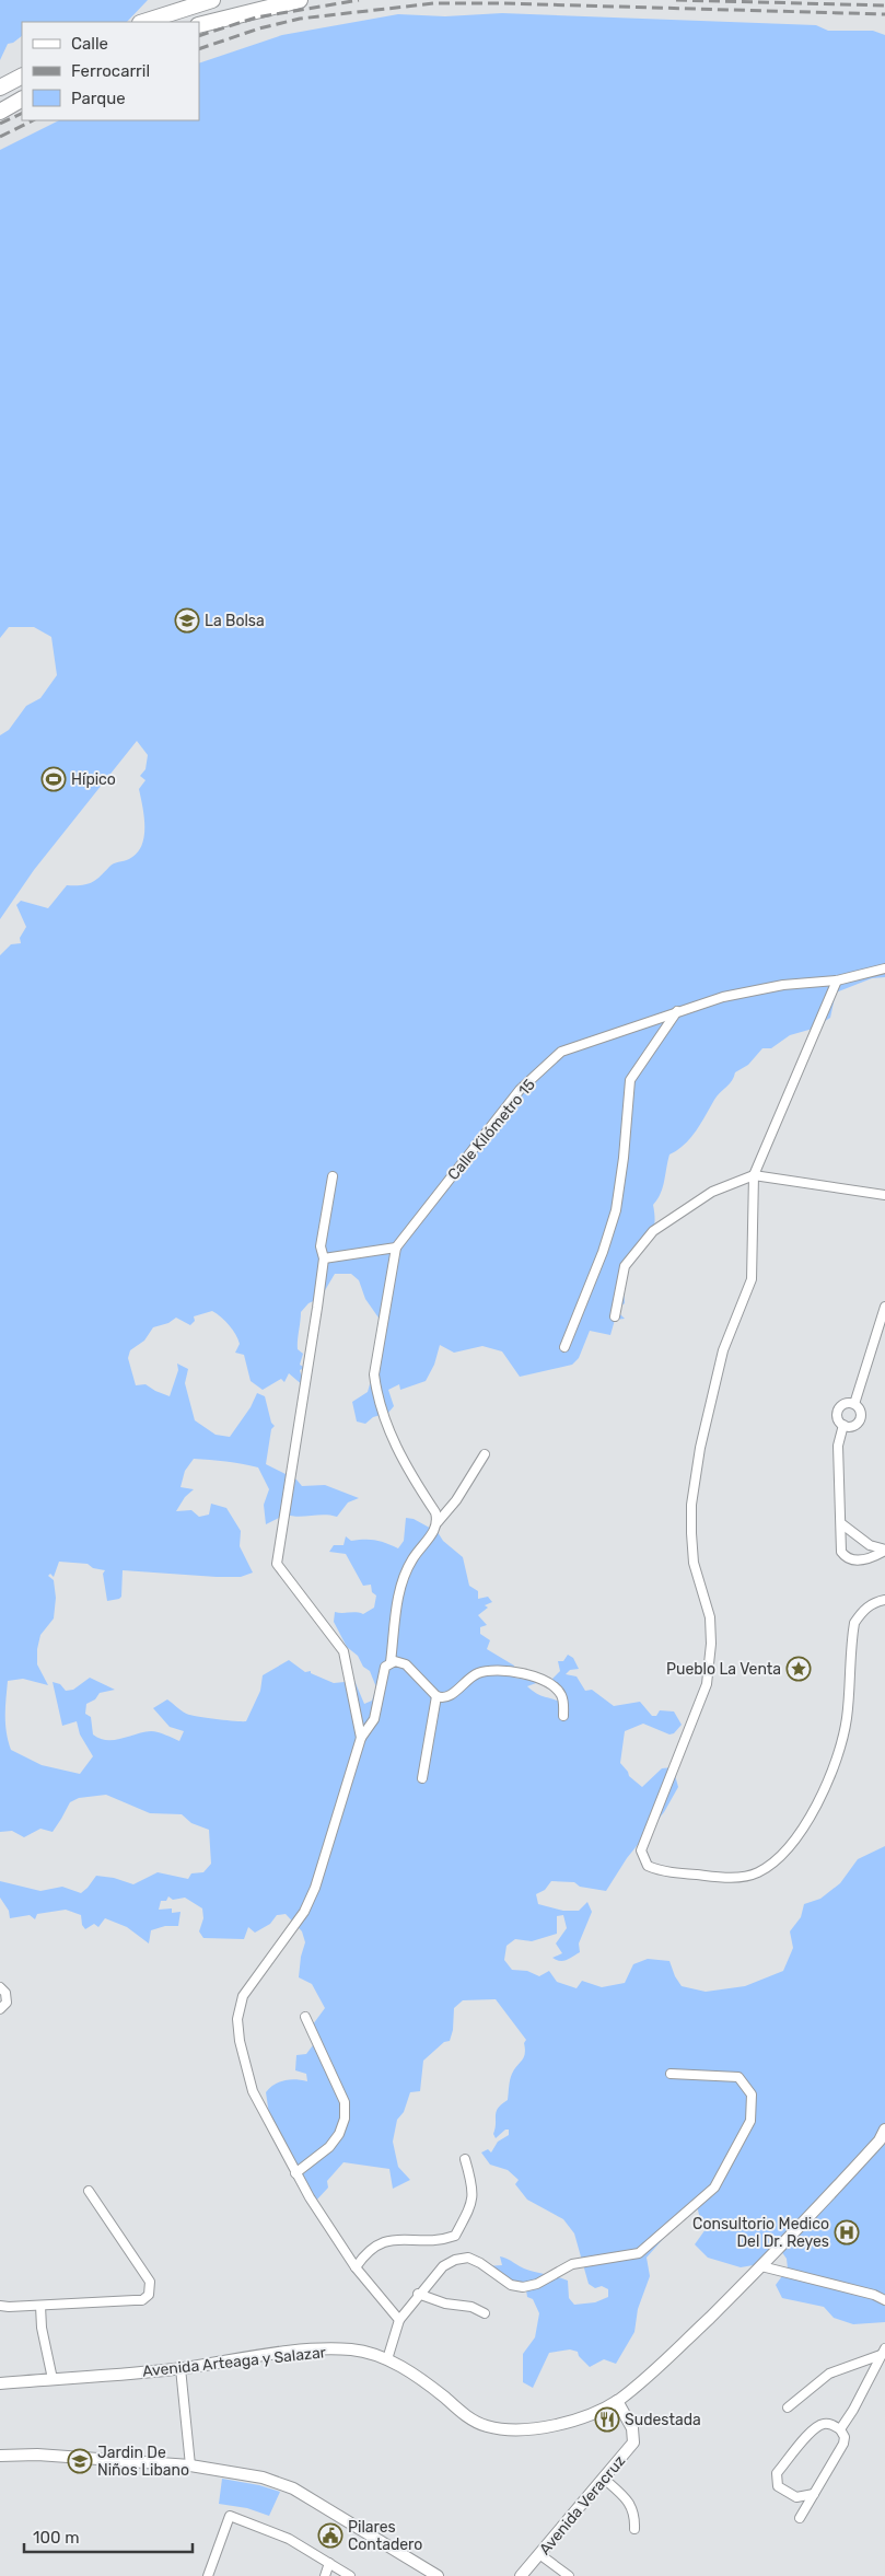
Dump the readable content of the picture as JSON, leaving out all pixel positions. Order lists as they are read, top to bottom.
{
  "streets": {
    "street": ["Calle Kilómetro 15", "Avenida Arteaga y Salazar", "Avenida Veracruz"]
  },
  "crossings": [
    ["Avenida Arteaga y Salazar", "Avenida Veracruz"]
  ],
  "places": {
    "school or university": ["La Bolsa", "Jardin De Niños Libano"],
    "sports": ["Hípico"],
    "place": ["Pueblo La Venta"],
    "hospital": ["Consultorio Medico Del Dr. Reyes"],
    "restaurant": ["Sudestada"],
    "public building": ["Pilares Contadero"]
  },
  "legend": ["Calle", "Ferrocarril", "Parque"],
  "scale_bar": "100 m"
}
